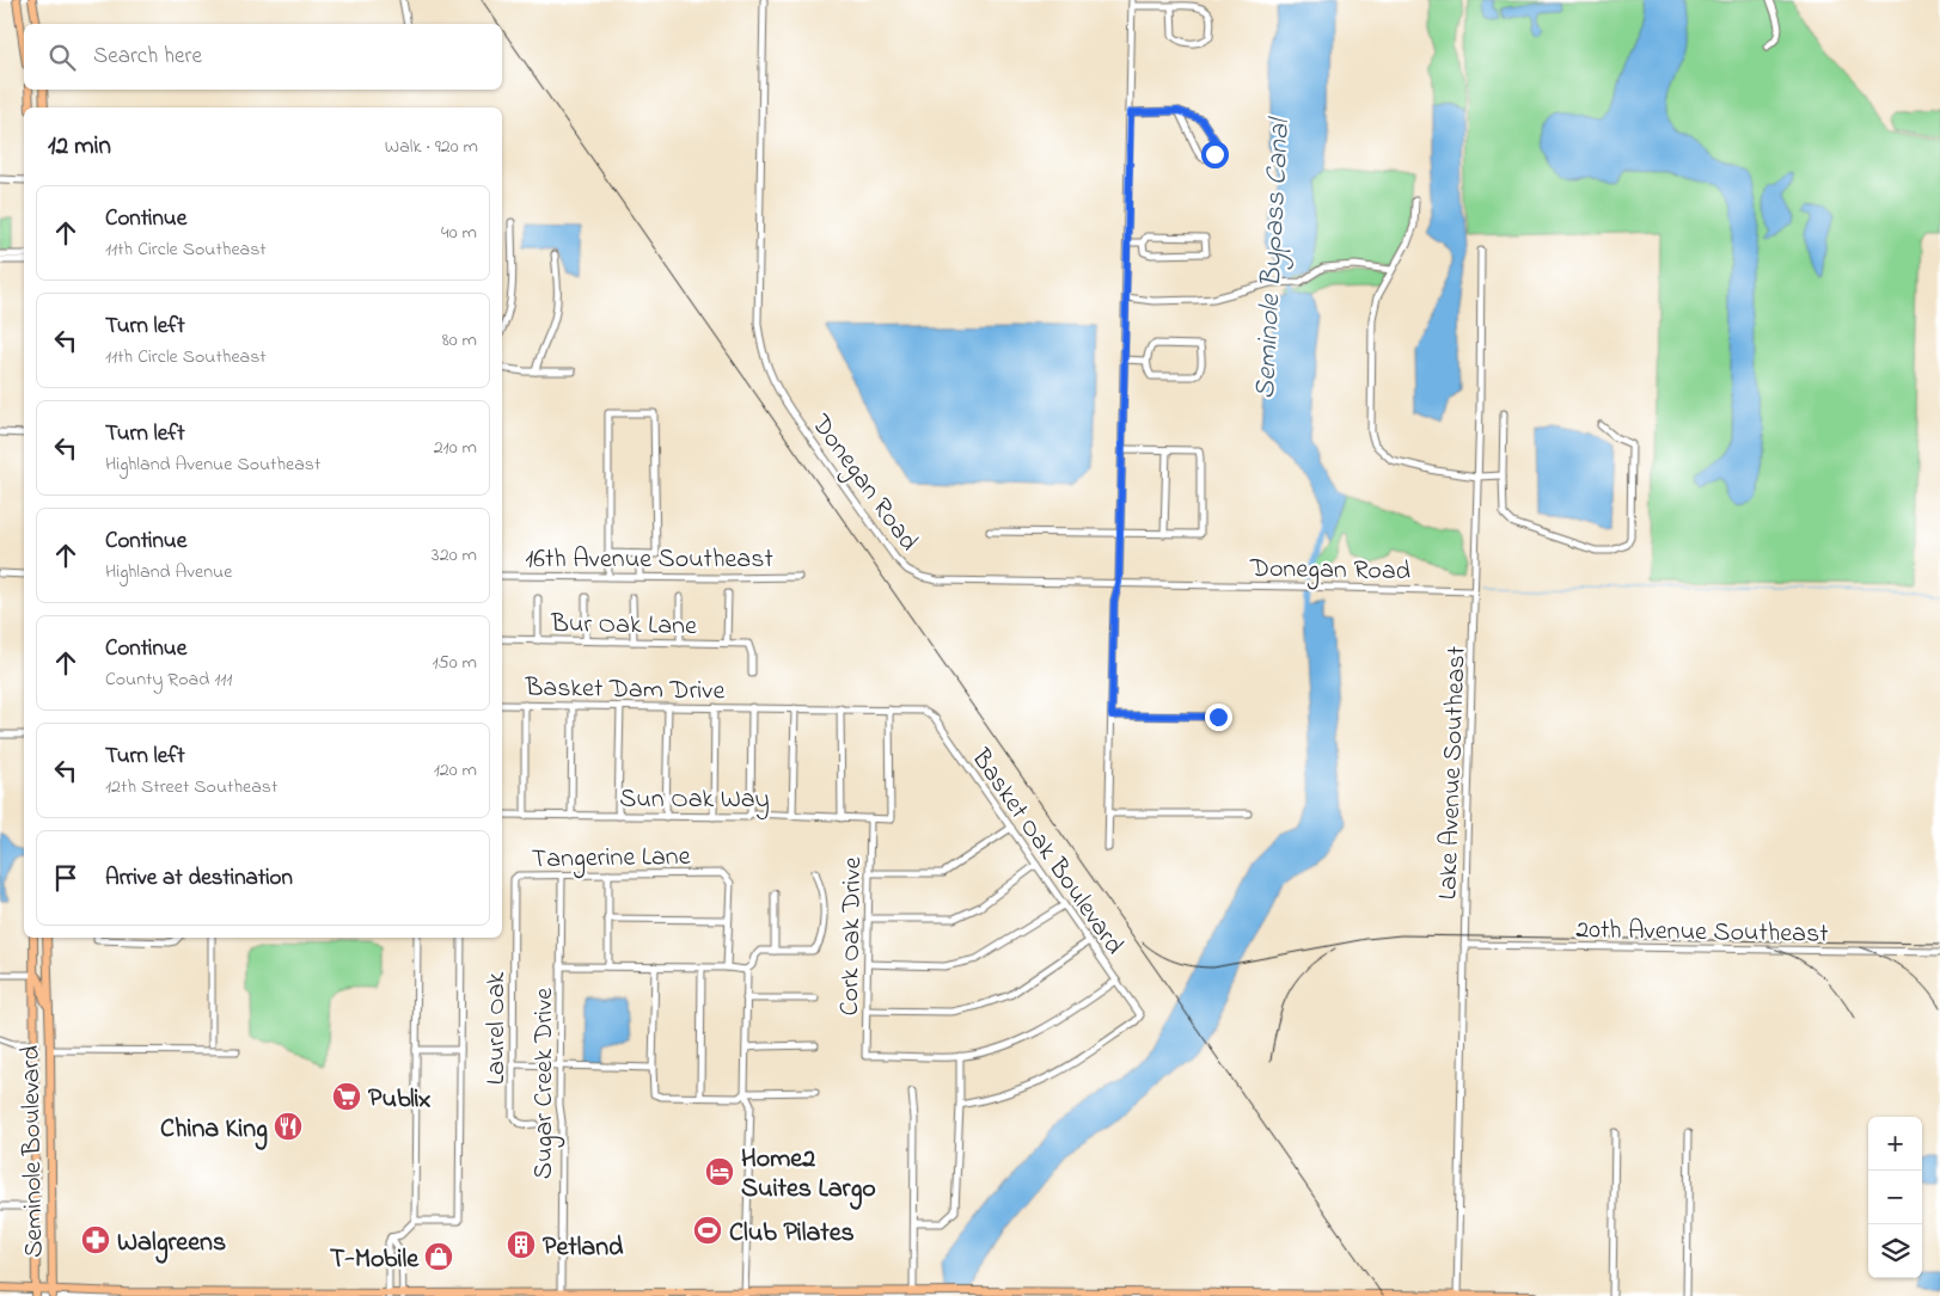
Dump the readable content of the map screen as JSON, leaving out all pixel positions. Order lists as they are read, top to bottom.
{
  "streets": {
    "main road": ["Seminole Boulevard"],
    "street": [
      "Donegan Road",
      "16th Avenue Southeast",
      "Bur Oak Lane",
      "Basket Dam Drive",
      "Lake Avenue Southeast",
      "Sun Oak Way",
      "Basket Oak Boulevard",
      "Tangerine Lane",
      "20th Avenue Southeast",
      "Cork Oak Drive",
      "Laurel Oak",
      "Sugar Creek Drive"
    ]
  },
  "crossings": [
    ["Donegan Road", "Lake Avenue Southeast"],
    ["Basket Dam Drive", "Sun Oak Way"],
    ["Basket Dam Drive", "Basket Oak Boulevard"],
    ["Lake Avenue Southeast", "20th Avenue Southeast"],
    ["Sun Oak Way", "Cork Oak Drive"],
    ["Tangerine Lane", "Laurel Oak"],
    ["Tangerine Lane", "Sugar Creek Drive"]
  ],
  "water": ["Seminole Bypass Canal"],
  "places": {
    "supermarket": ["Publix"],
    "restaurant": ["China King"],
    "hotel": ["Home2 Suites Largo"],
    "sports": ["Club Pilates"],
    "pharmacy": ["Walgreens"],
    "building": ["Petland"],
    "shop": ["T-Mobile"]
  },
  "page": {
    "search": "Search here",
    "heading": ["12 min", "Walk · 920 m"],
    "list": [
      ["Continue", "11th Circle Southeast", "40 m"],
      ["Turn left", "11th Circle Southeast", "80 m"],
      ["Turn left", "Highland Avenue Southeast", "210 m"],
      ["Continue", "Highland Avenue", "320 m"],
      ["Continue", "County Road 111", "150 m"],
      ["Turn left", "12th Street Southeast", "120 m"],
      "Arrive at destination"
    ],
    "map_buttons": ["+", "−"]
  }
}
